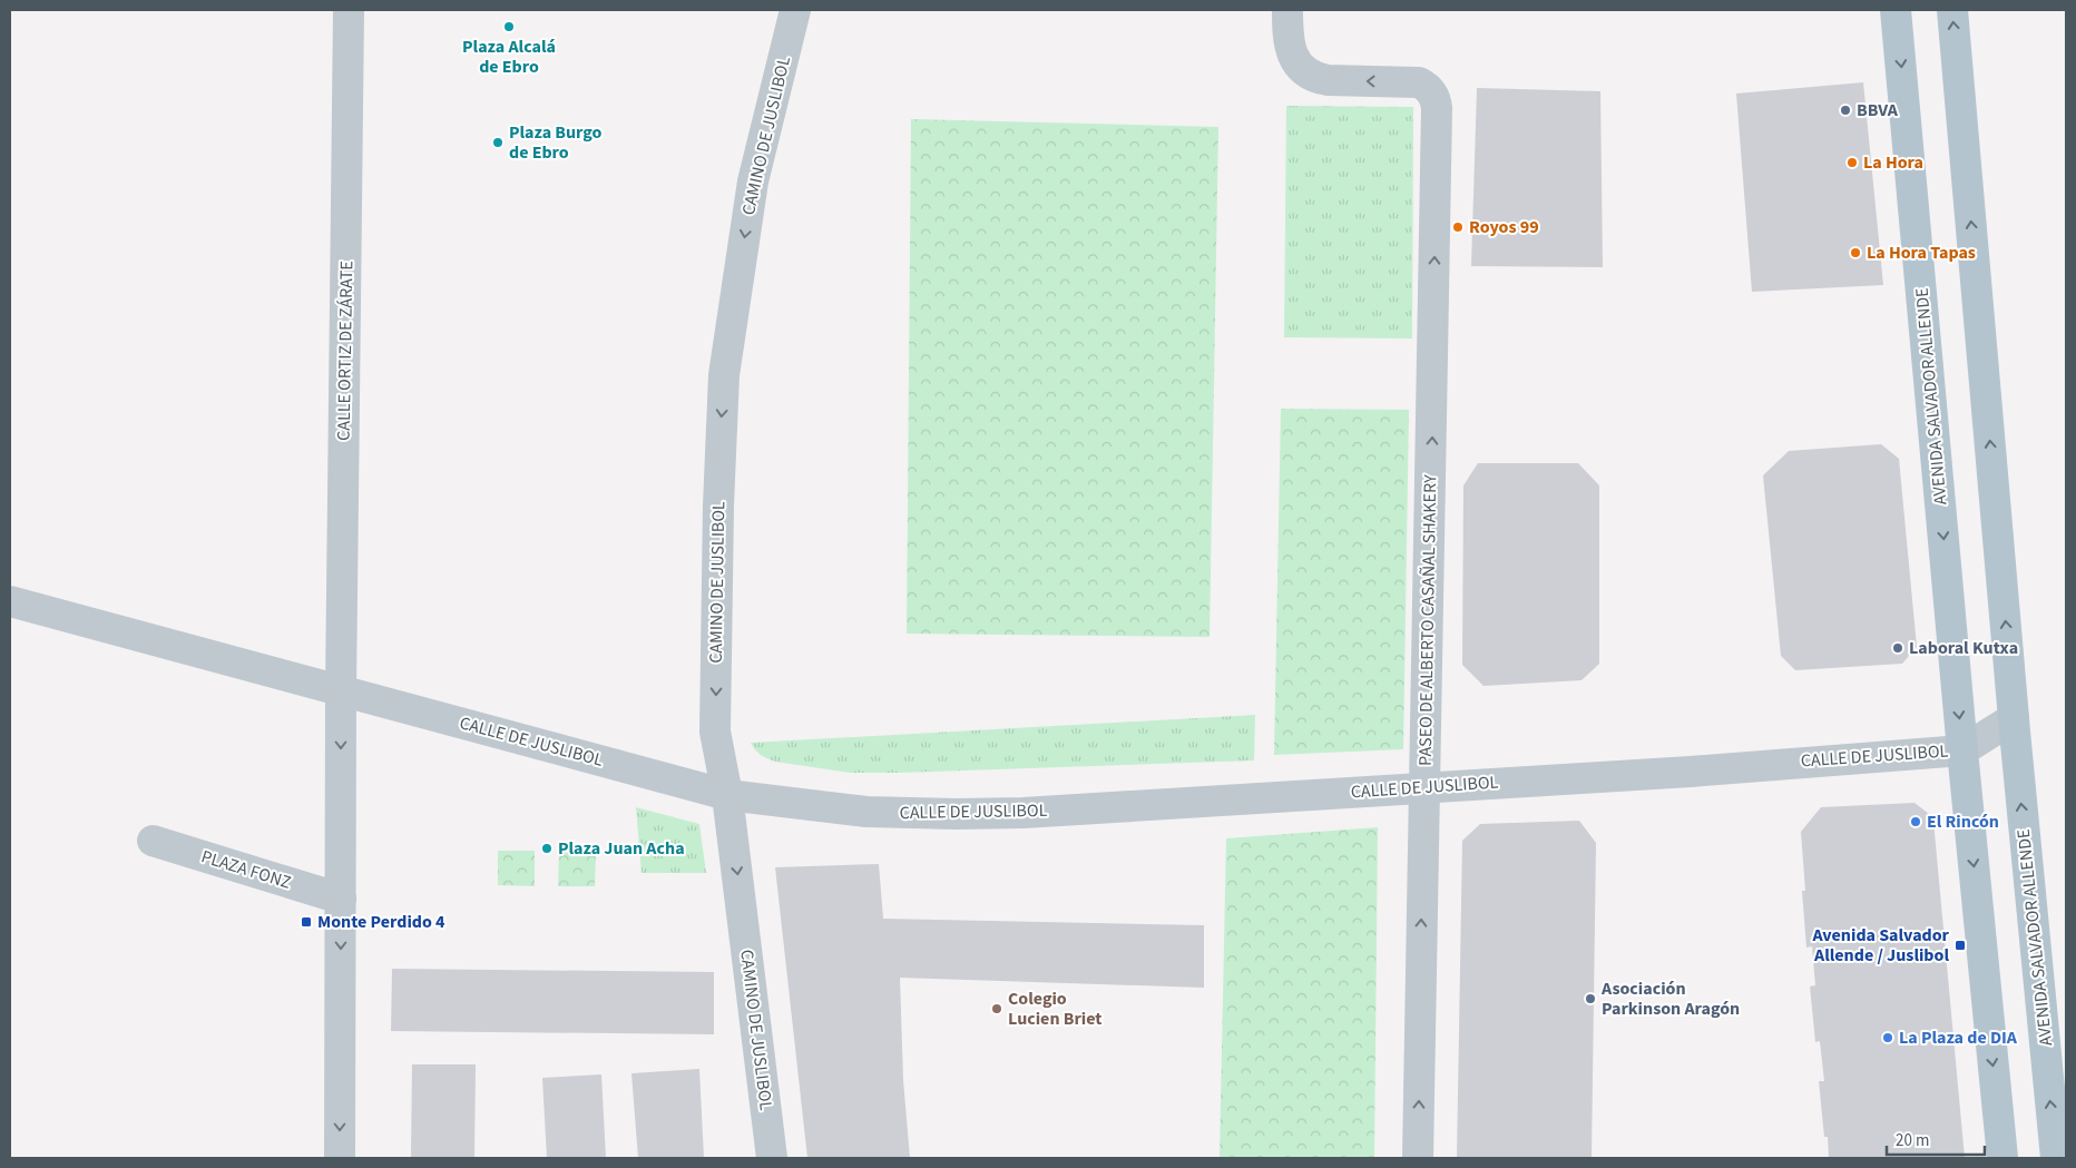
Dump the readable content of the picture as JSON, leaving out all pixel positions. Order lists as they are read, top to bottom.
{
  "streets": {
    "main road": ["AVENIDA SALVADOR ALLENDE"],
    "street": [
      "CAMINO DE JUSLIBOL",
      "CALLE ORTIZ DE ZÁRATE",
      "PASEO DE ALBERTO CASAÑAL SHAKERY",
      "CALLE DE JUSLIBOL",
      "PLAZA FONZ"
    ]
  },
  "crossings": [
    ["CAMINO DE JUSLIBOL", "CALLE DE JUSLIBOL"],
    ["CALLE ORTIZ DE ZÁRATE", "CALLE DE JUSLIBOL"],
    ["CALLE ORTIZ DE ZÁRATE", "PLAZA FONZ"],
    ["AVENIDA SALVADOR ALLENDE", "CALLE DE JUSLIBOL"],
    ["PASEO DE ALBERTO CASAÑAL SHAKERY", "CALLE DE JUSLIBOL"]
  ],
  "one_way": ["CAMINO DE JUSLIBOL", "CALLE ORTIZ DE ZÁRATE", "PASEO DE ALBERTO CASAÑAL SHAKERY"],
  "places": {
    "other": [
      "Plaza Alcalá de Ebro",
      "BBVA",
      "Plaza Burgo de Ebro",
      "La Hora",
      "Royos 99",
      "La Hora Tapas",
      "Laboral Kutxa",
      "El Rincón",
      "Plaza Juan Acha",
      "Asociación Parkinson Aragón",
      "Colegio Lucien Briet",
      "La Plaza de DIA"
    ],
    "transit": ["Monte Perdido 4", "Avenida Salvador Allende / Juslibol"]
  },
  "scale_bar": "20 m"
}
